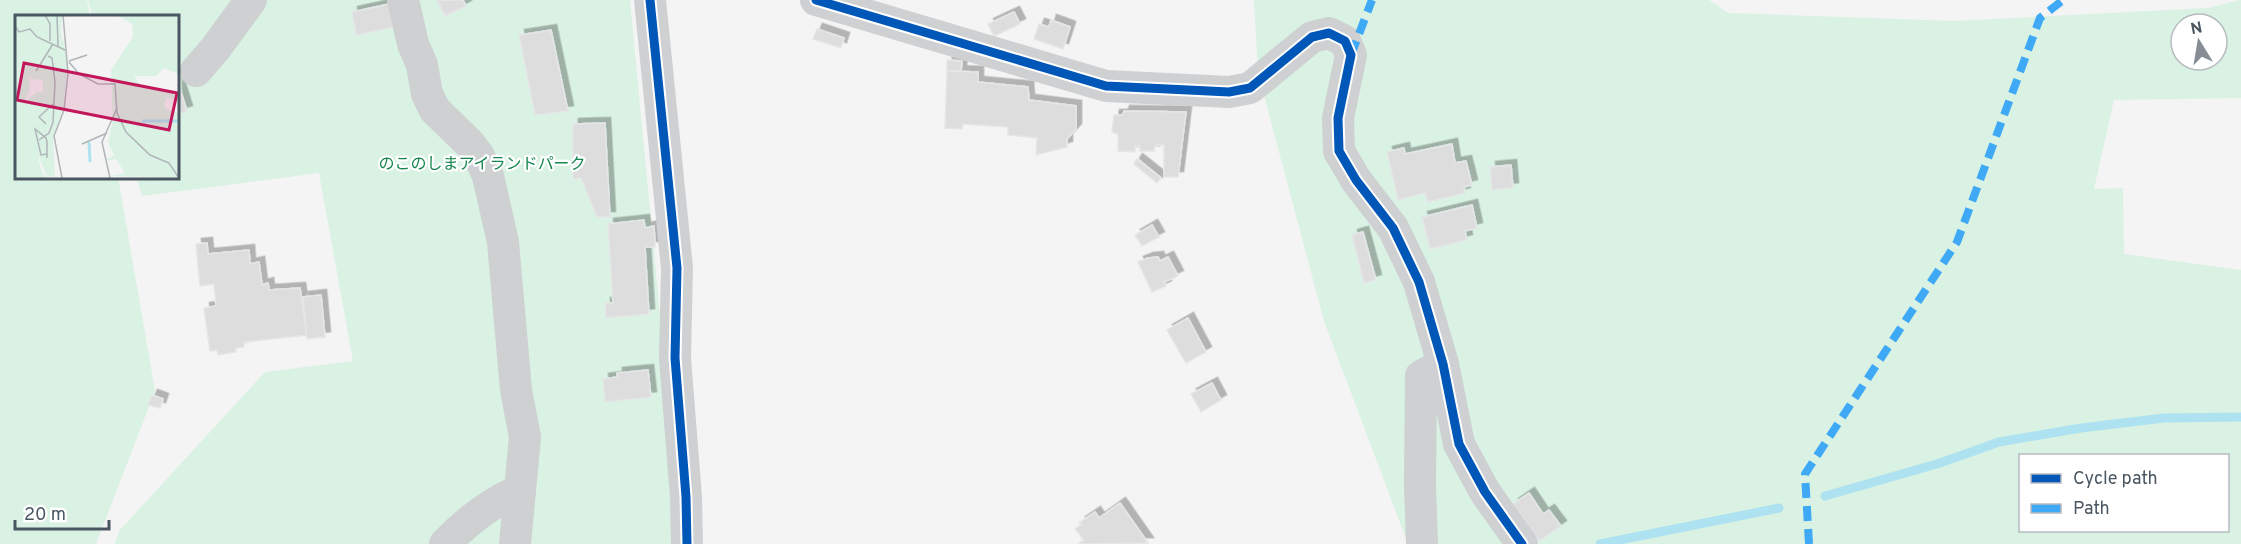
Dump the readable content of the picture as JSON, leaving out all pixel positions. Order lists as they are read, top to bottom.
{
  "parks": ["のこのしまアイランドパーク"],
  "legend": ["Cycle path", "Path"],
  "scale_bar": "20 m",
  "north": "top"
}
